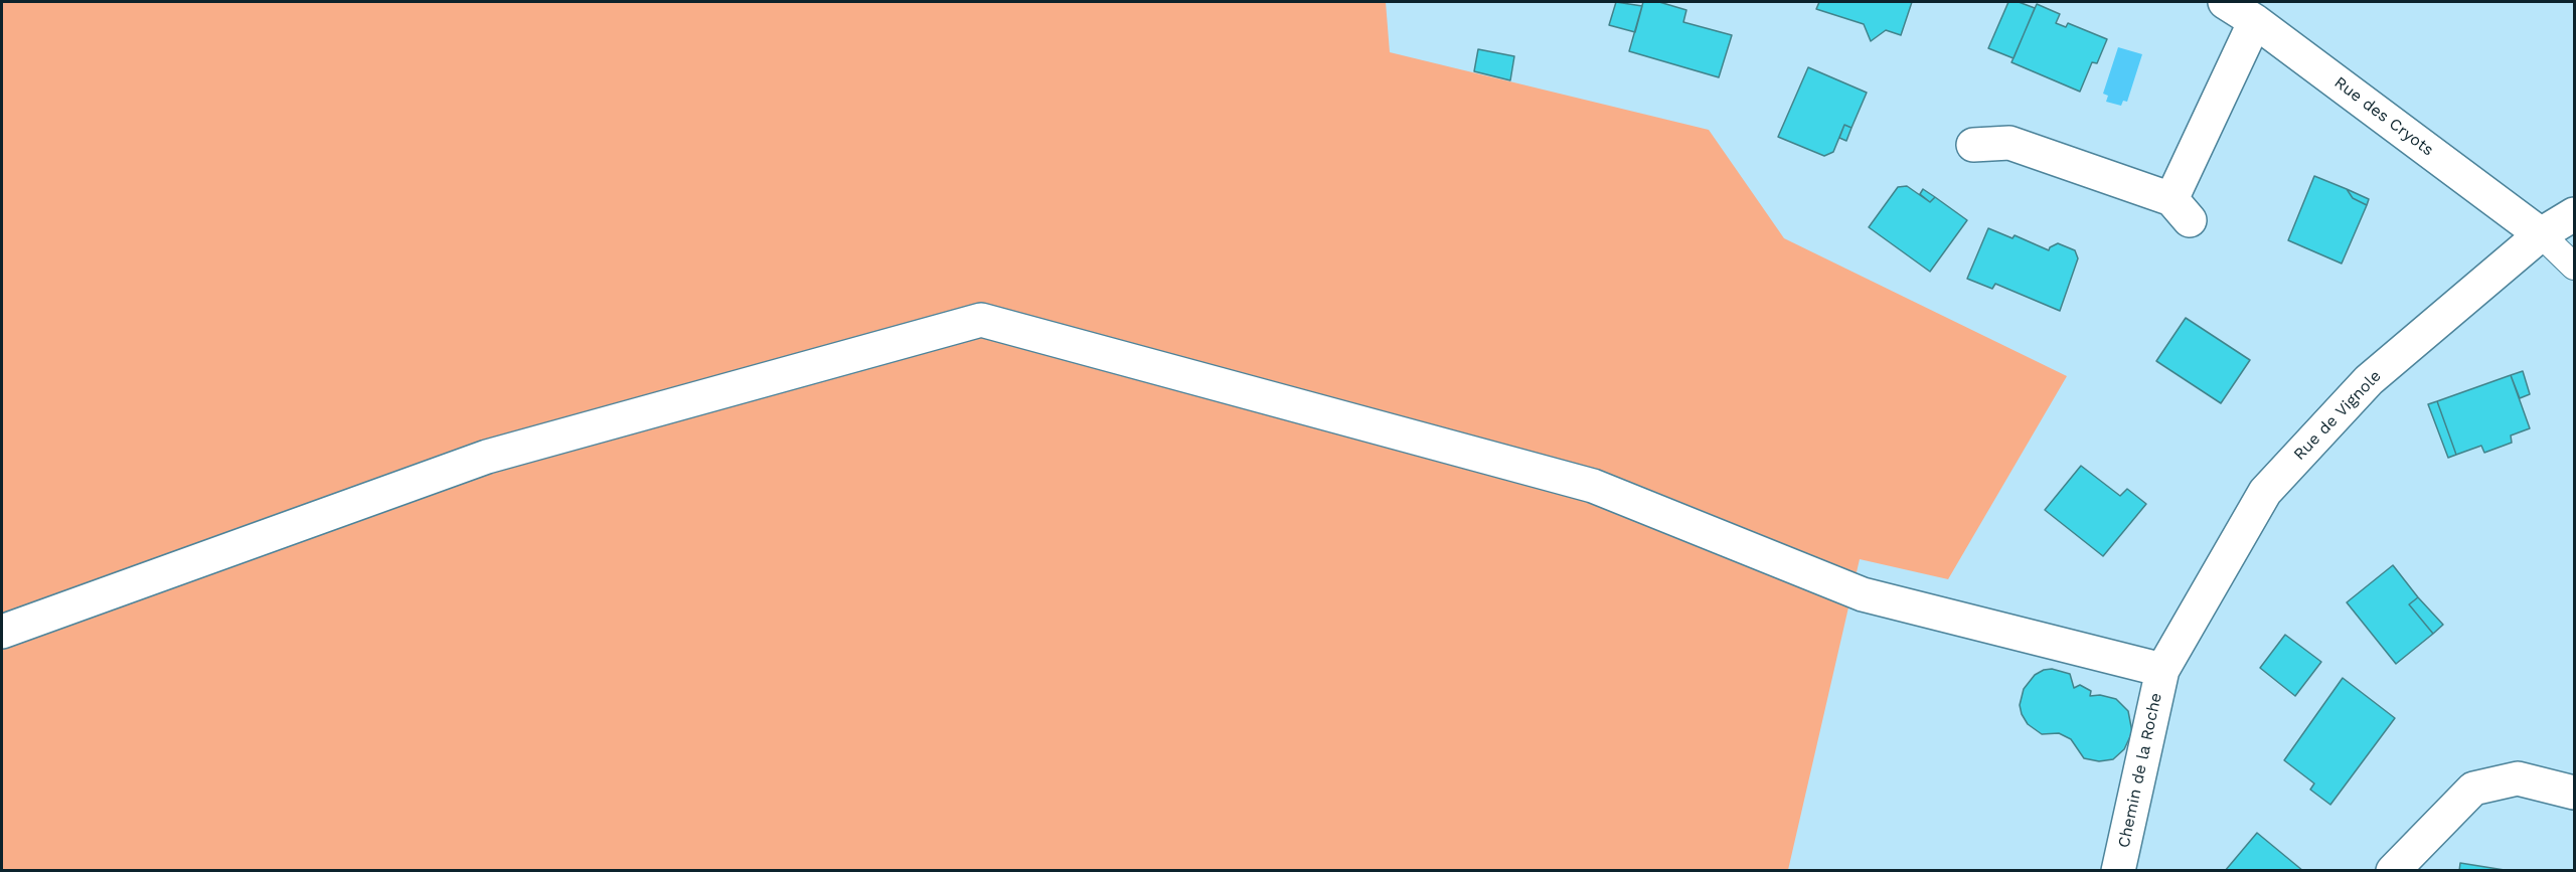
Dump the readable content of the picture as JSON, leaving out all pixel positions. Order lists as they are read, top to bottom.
{
  "streets": {
    "street": ["Rue des Cryots", "Rue de Vignole", "Chemin de la Roche"]
  },
  "crossings": [
    ["Rue des Cryots", "Rue de Vignole"],
    ["Rue de Vignole", "Chemin de la Roche"]
  ]
}
